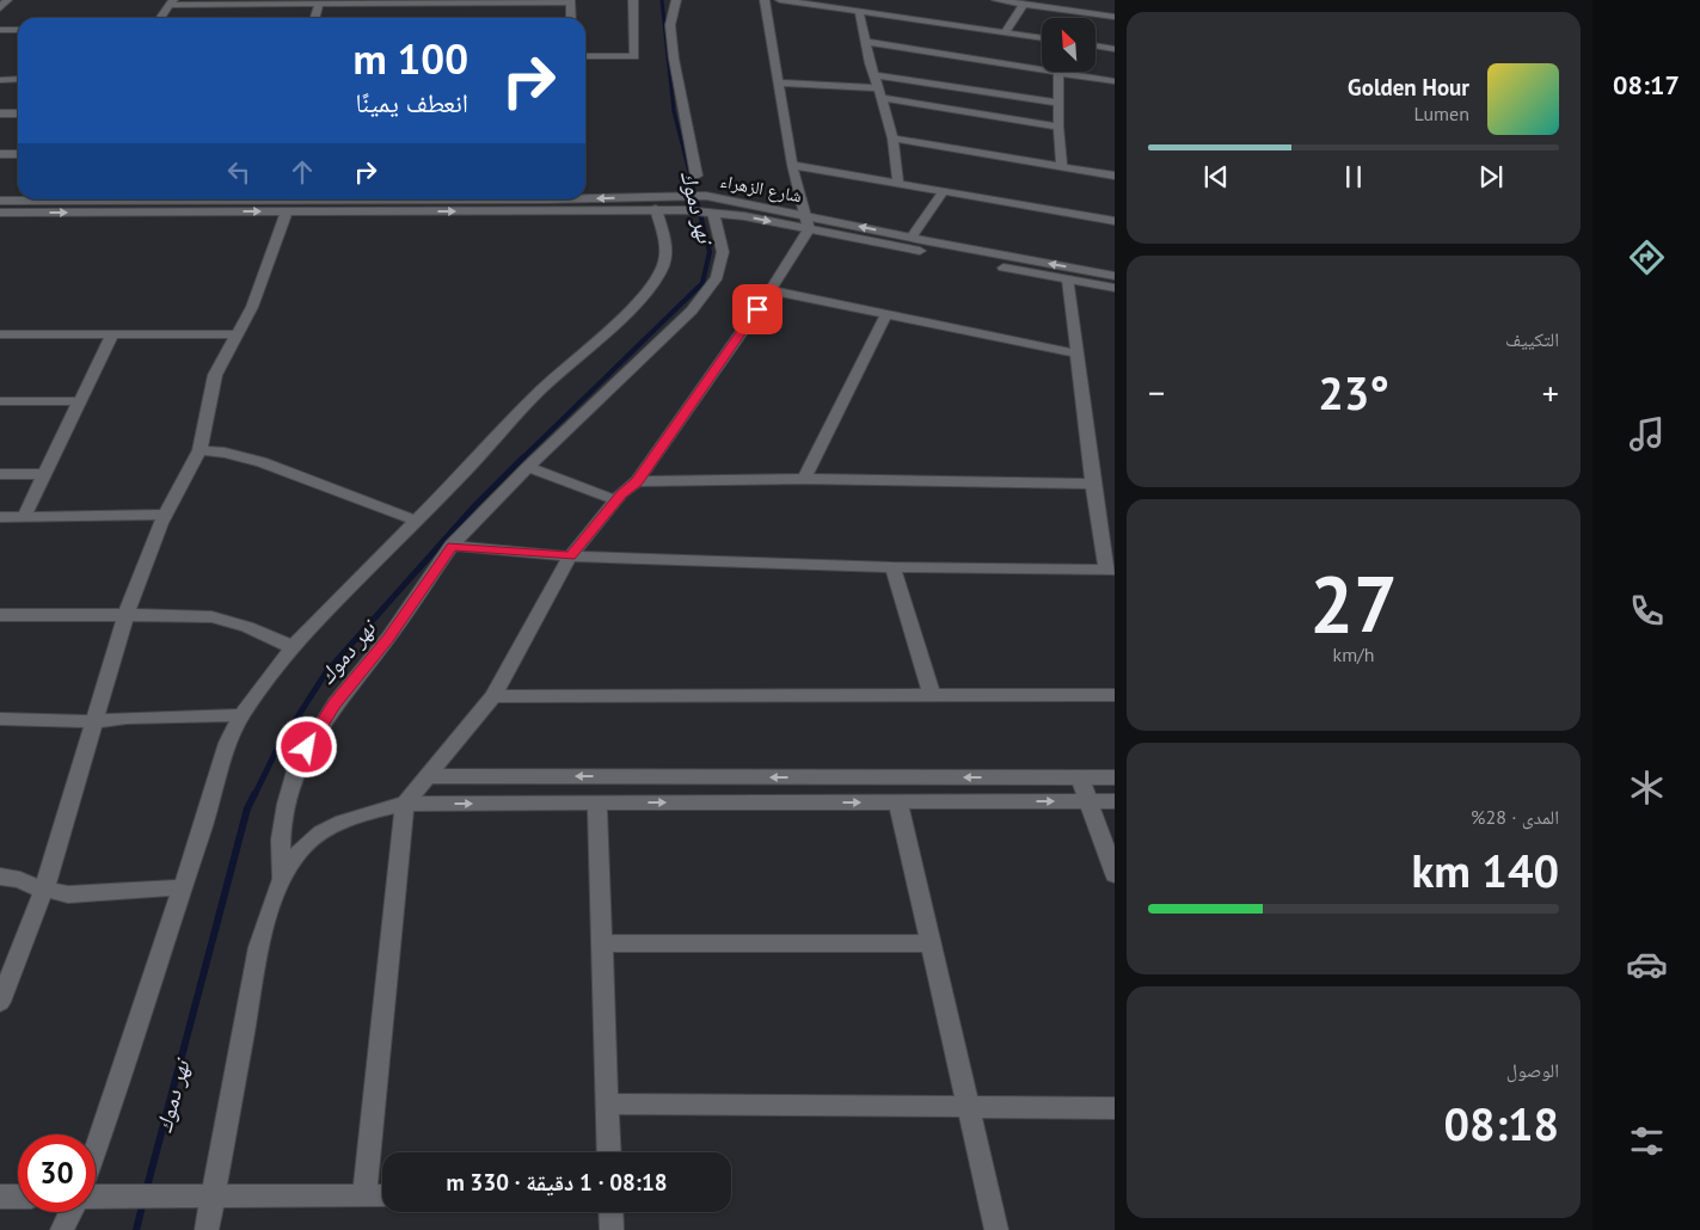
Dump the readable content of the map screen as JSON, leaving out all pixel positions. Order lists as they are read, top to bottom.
{
  "streets": {
    "street": ["شارع الزهراء"]
  },
  "water": ["نهر دموك"],
  "north": "top left",
  "page": {
    "tabs": "08:17",
    "turn": ["100 m", "انعطف يمينًا"],
    "song": ["Golden Hour", "Lumen"],
    "tile": [
      "التكييف",
      ["27", "km/h"],
      ["المدى · 28%", "140 km"],
      ["الوصول", "08:18"]
    ],
    "heat": ["−", "23°", "+"],
    "limit": "30",
    "trip": "08:18 · 1 دقيقة · 330 m"
  }
}
